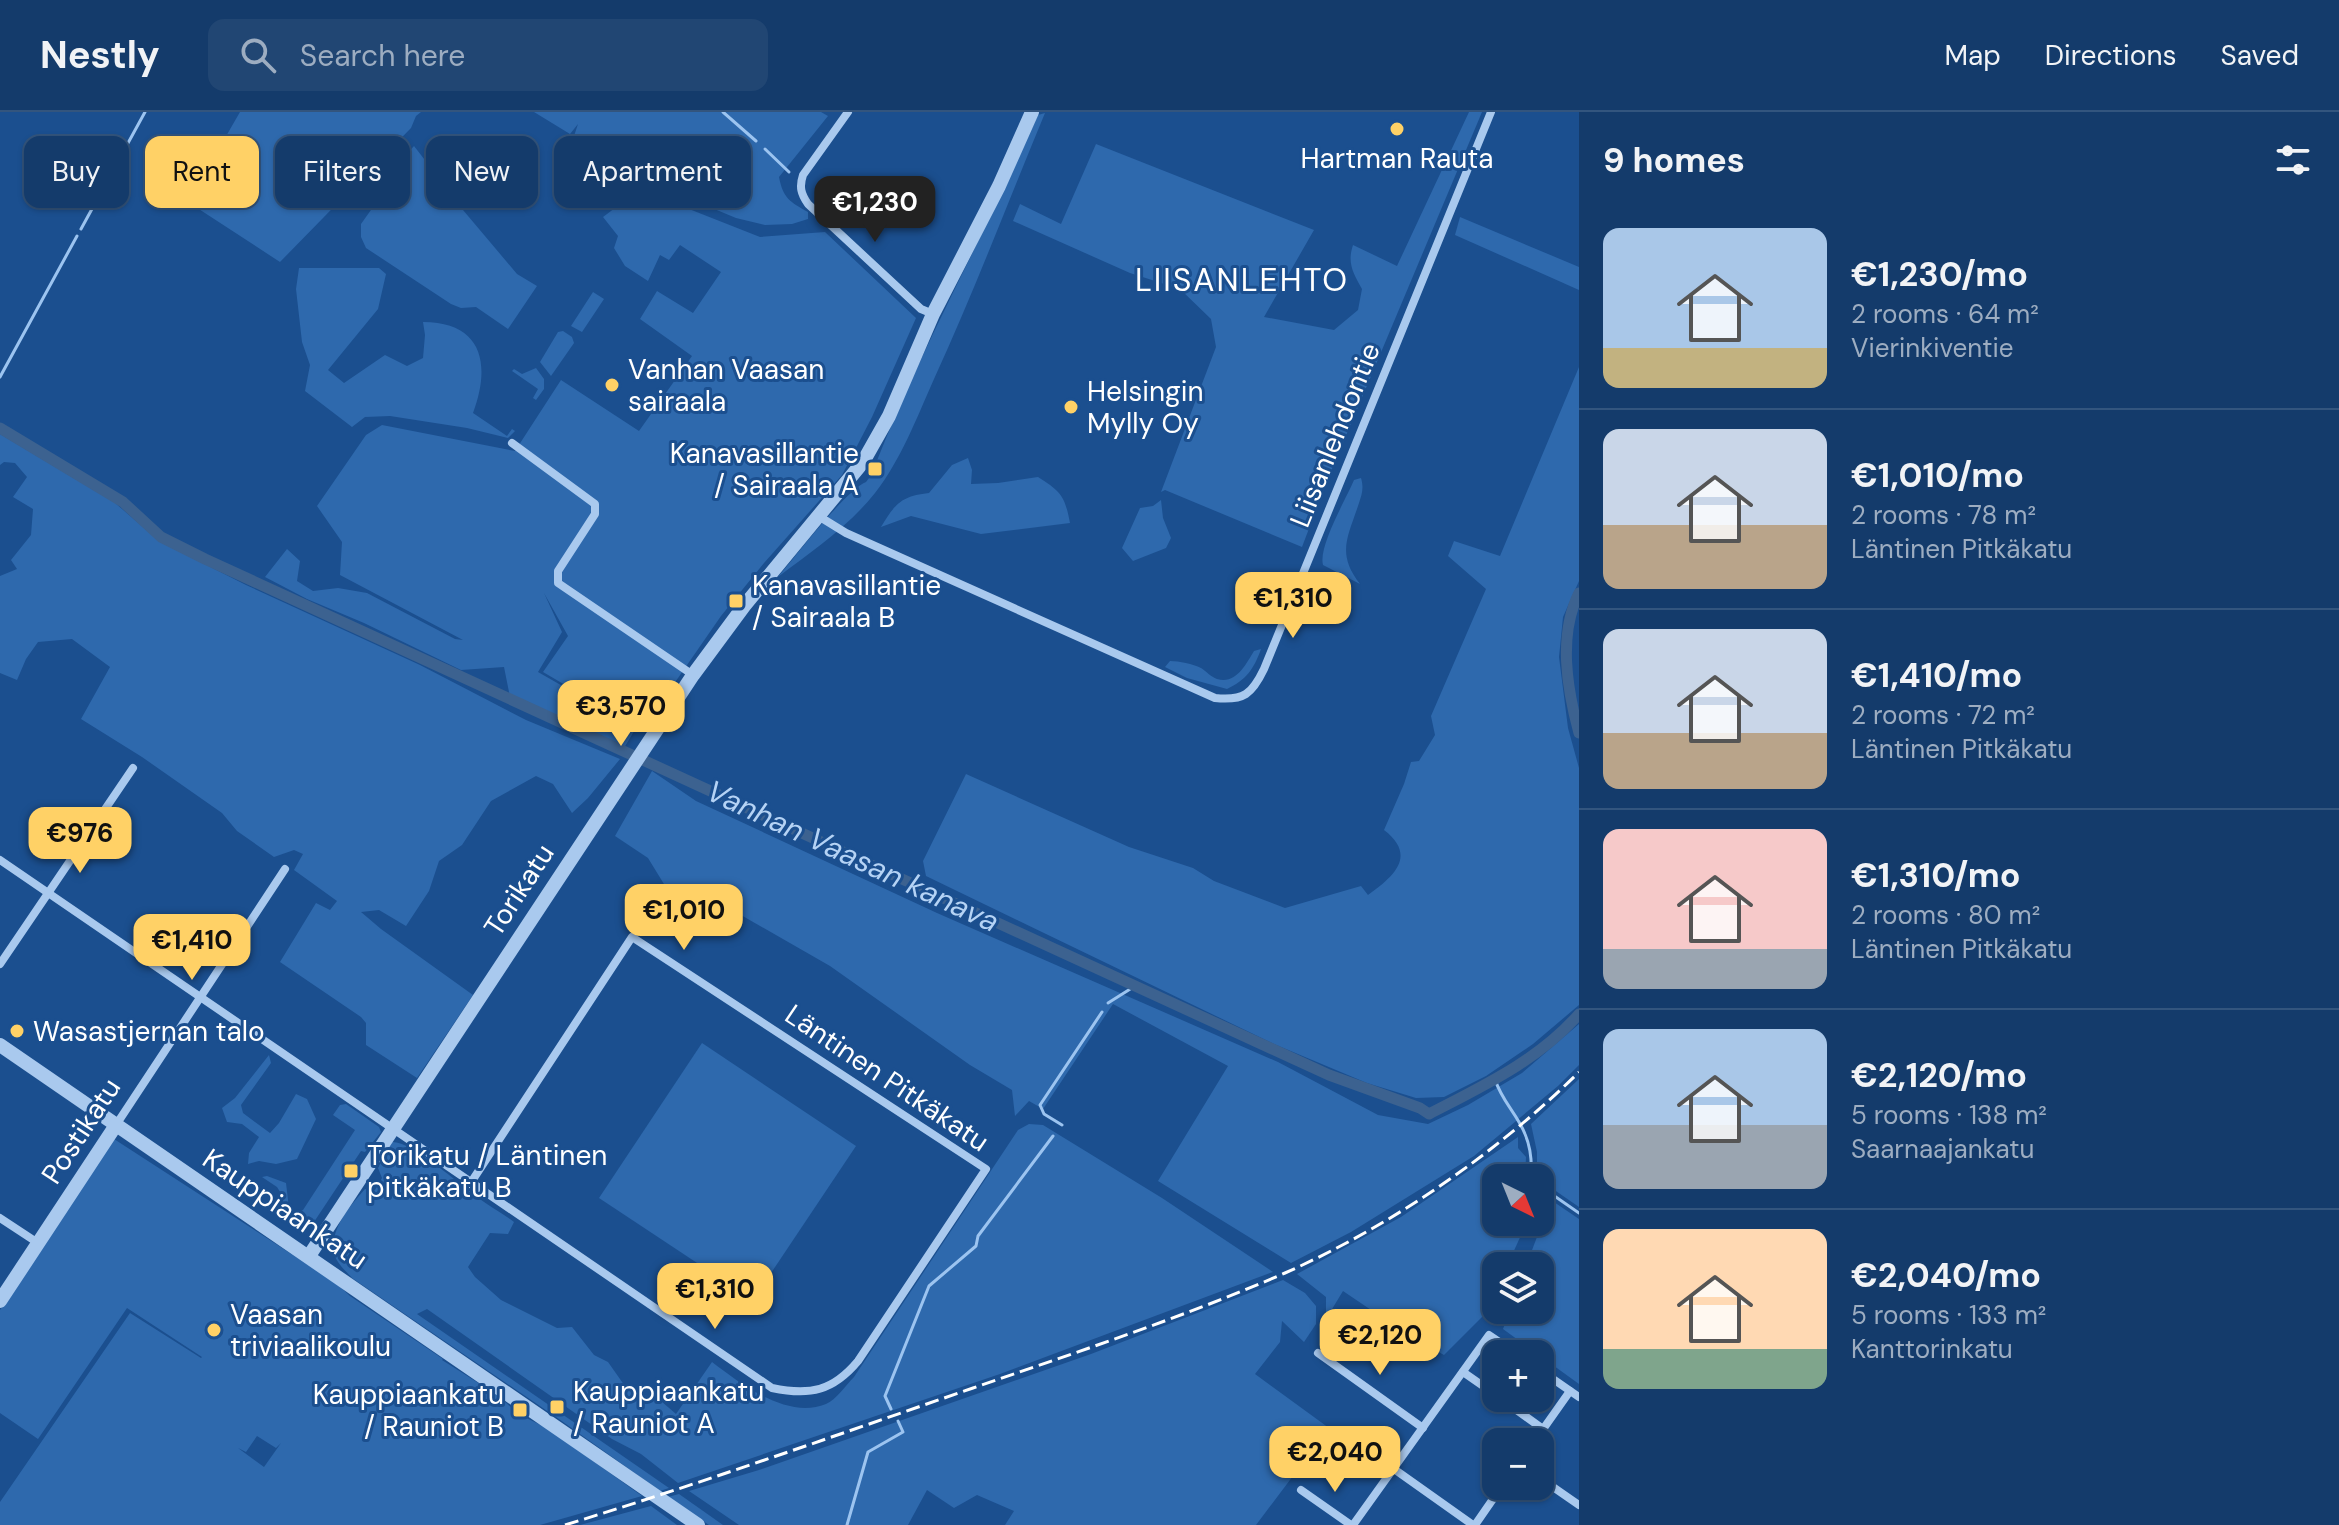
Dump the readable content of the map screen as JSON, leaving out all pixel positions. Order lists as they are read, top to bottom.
{
  "streets": {
    "street": [
      "Liisanlehdontie",
      "Torikatu",
      "Läntinen Pitkäkatu",
      "Postikatu",
      "Kauppiaankatu"
    ]
  },
  "crossings": [
    ["Liisanlehdontie", "Torikatu"],
    ["Torikatu", "Läntinen Pitkäkatu"],
    ["Torikatu", "Kauppiaankatu"],
    ["Läntinen Pitkäkatu", "Postikatu"],
    ["Postikatu", "Kauppiaankatu"]
  ],
  "districts": ["LIISANLEHTO"],
  "water": ["Vanhan Vaasan kanava"],
  "places": {
    "other": [
      "Hartman Rauta",
      "Vanhan Vaasan sairaala",
      "Helsingin Mylly Oy",
      "Wasastjernan talo",
      "Vaasan triviaalikoulu"
    ],
    "transit": [
      "Kanavasillantie / Sairaala A",
      "Kanavasillantie / Sairaala B",
      "Torikatu / Läntinen pitkäkatu B",
      "Kauppiaankatu / Rauniot A",
      "Kauppiaankatu / Rauniot B"
    ]
  },
  "north": "bottom right",
  "page": {
    "header": "Nestly",
    "search": "Search here",
    "nav": ["Map", "Directions", "Saved"],
    "heading": "9 homes",
    "chip": [
      "Buy",
      "Rent",
      "Filters",
      "New",
      "Apartment"
    ],
    "price": [
      "€1,230",
      "€1,310",
      "€3,570",
      "€976",
      "€1,010",
      "€1,410",
      "€1,310",
      "€2,120",
      "€2,040"
    ],
    "list": [
      {
        "name": "€1,230/mo",
        "note": "2 rooms · 64 m² · Vierinkiventie"
      },
      {
        "name": "€1,010/mo",
        "note": "2 rooms · 78 m² · Läntinen Pitkäkatu"
      },
      {
        "name": "€1,410/mo",
        "note": "2 rooms · 72 m² · Läntinen Pitkäkatu"
      },
      {
        "name": "€1,310/mo",
        "note": "2 rooms · 80 m² · Läntinen Pitkäkatu"
      },
      {
        "name": "€2,120/mo",
        "note": "5 rooms · 138 m² · Saarnaajankatu"
      },
      {
        "name": "€2,040/mo",
        "note": "5 rooms · 133 m² · Kanttorinkatu"
      }
    ],
    "map_buttons": ["+", "−"]
  }
}
